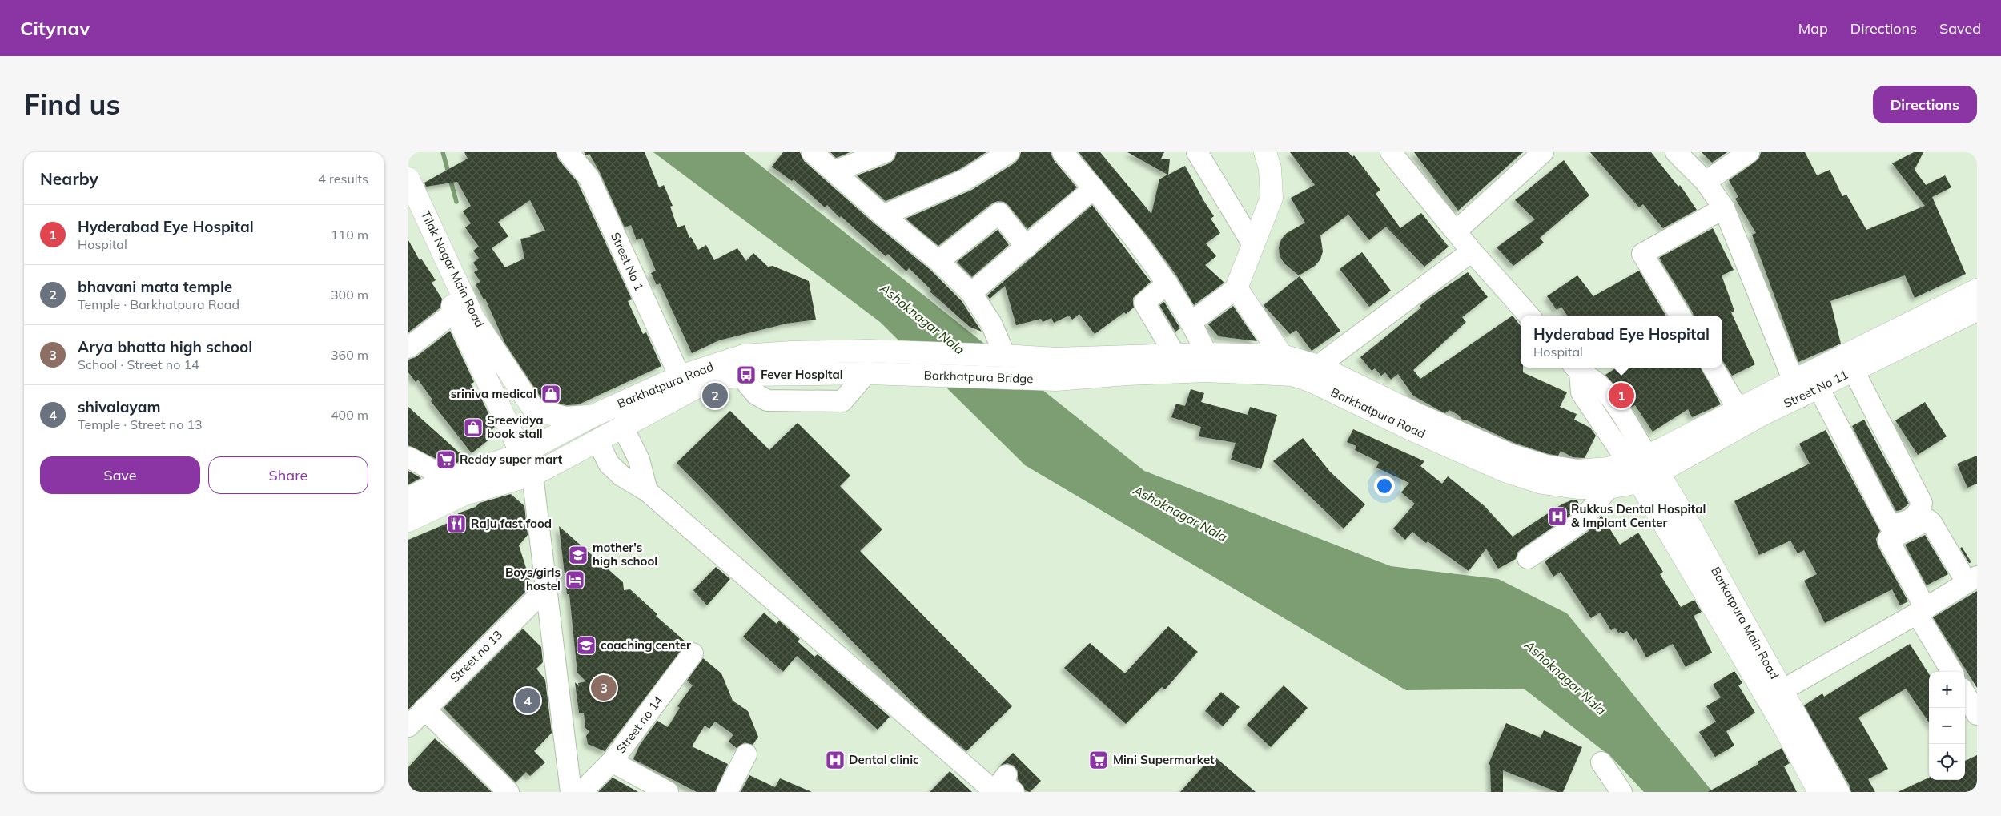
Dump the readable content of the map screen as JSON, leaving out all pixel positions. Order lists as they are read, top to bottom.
{
  "streets": {
    "main road": [
      "Tilak Nagar Main Road",
      "Barkhatpura Bridge",
      "Barkhatpura Road",
      "Street No 11",
      "Barkatpura Main Road"
    ],
    "street": ["Street No 1", "Street no 13", "Street no 14"]
  },
  "crossings": [
    ["Street No 1", "Barkhatpura Road"],
    ["Tilak Nagar Main Road", "Barkhatpura Road"],
    ["Barkhatpura Bridge", "Barkhatpura Road"],
    ["Barkhatpura Road", "Street No 11"],
    ["Barkhatpura Road", "Barkatpura Main Road"],
    ["Street No 11", "Barkatpura Main Road"]
  ],
  "water": ["Ashoknagar Nala"],
  "places": {
    "bus stop": ["Fever Hospital"],
    "shop": ["sriniva medical", "Sreevidya book stall"],
    "supermarket": ["Reddy super mart", "Mini Supermarket"],
    "hospital": ["Rukkus Dental Hospital & Implant Center", "Dental clinic"],
    "restaurant": ["Raju fast food"],
    "school or university": ["mother's high school", "coaching center"],
    "hotel": ["Boys/girls hostel"]
  },
  "page": {
    "header": "Citynav",
    "nav": ["Map", "Directions", "Saved"],
    "buttons": [
      "Directions",
      ["Save", "Share"]
    ],
    "title": "Find us",
    "heading": ["Nearby", "4 results"],
    "list": [
      {
        "mark": "1",
        "name": "Hyderabad Eye Hospital",
        "note": "Hospital",
        "value": "110 m"
      },
      {
        "mark": "2",
        "name": "bhavani mata temple",
        "note": "Temple · Barkhatpura Road",
        "value": "300 m"
      },
      {
        "mark": "3",
        "name": "Arya bhatta high school",
        "note": "School · Street no 14",
        "value": "360 m"
      },
      {
        "mark": "4",
        "name": "shivalayam",
        "note": "Temple · Street no 13",
        "value": "400 m"
      }
    ],
    "popup": ["Hyderabad Eye Hospital", "Hospital"],
    "pins": [
      "1",
      "2",
      "3",
      "4"
    ],
    "map_buttons": ["+", "−"]
  }
}
